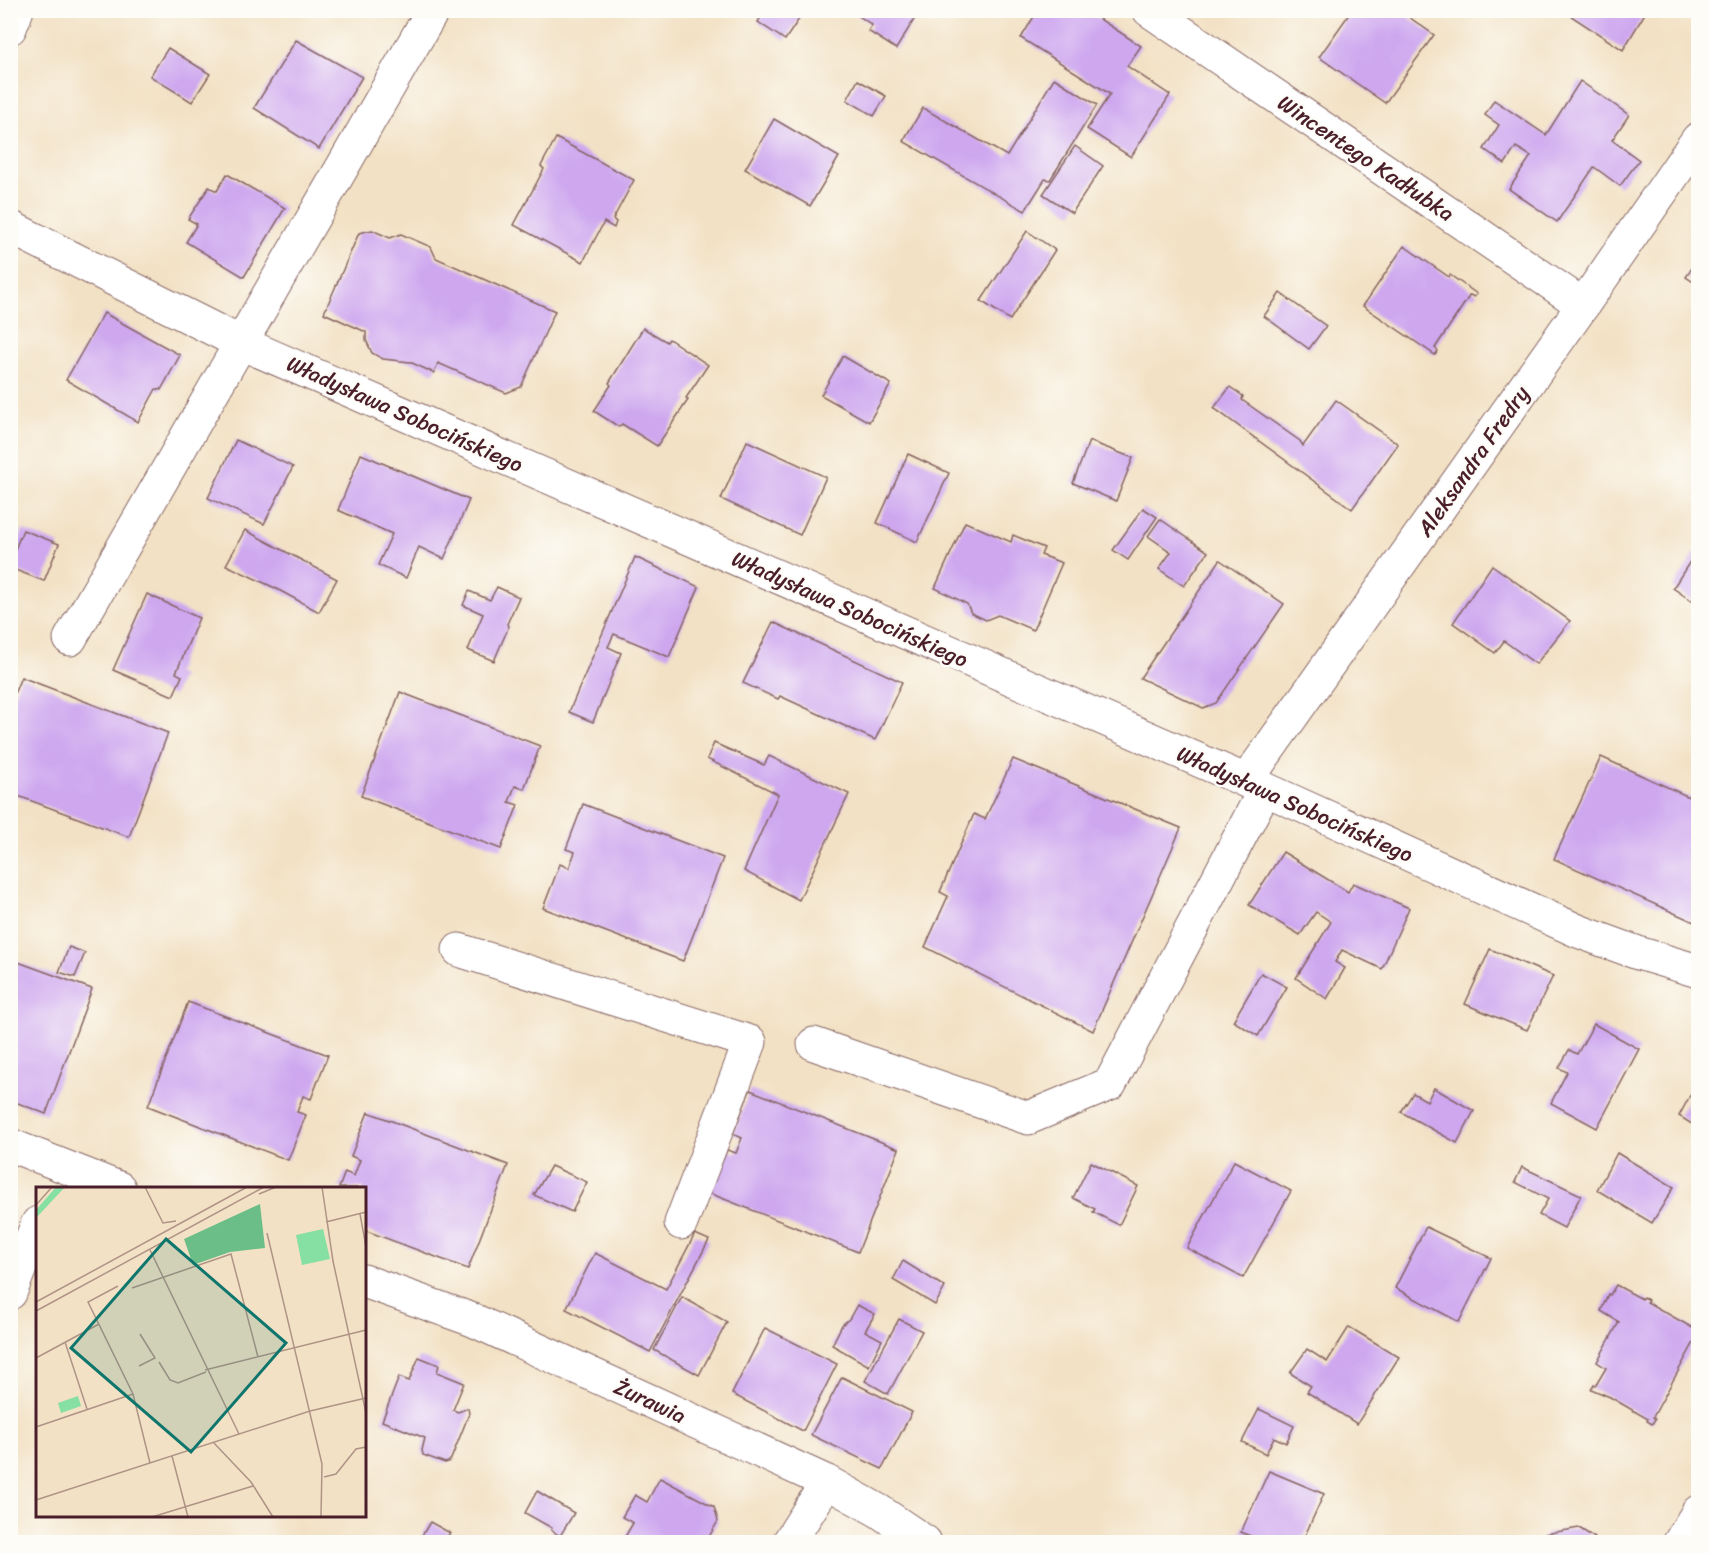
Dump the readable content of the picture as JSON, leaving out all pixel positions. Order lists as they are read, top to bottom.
{
  "streets": {
    "street": [
      "Wincentego Kadłubka",
      "Władysława Sobocińskiego",
      "Aleksandra Fredry",
      "Żurawia"
    ]
  },
  "crossings": [
    ["Wincentego Kadłubka", "Aleksandra Fredry"],
    ["Władysława Sobocińskiego", "Aleksandra Fredry"]
  ]
}
